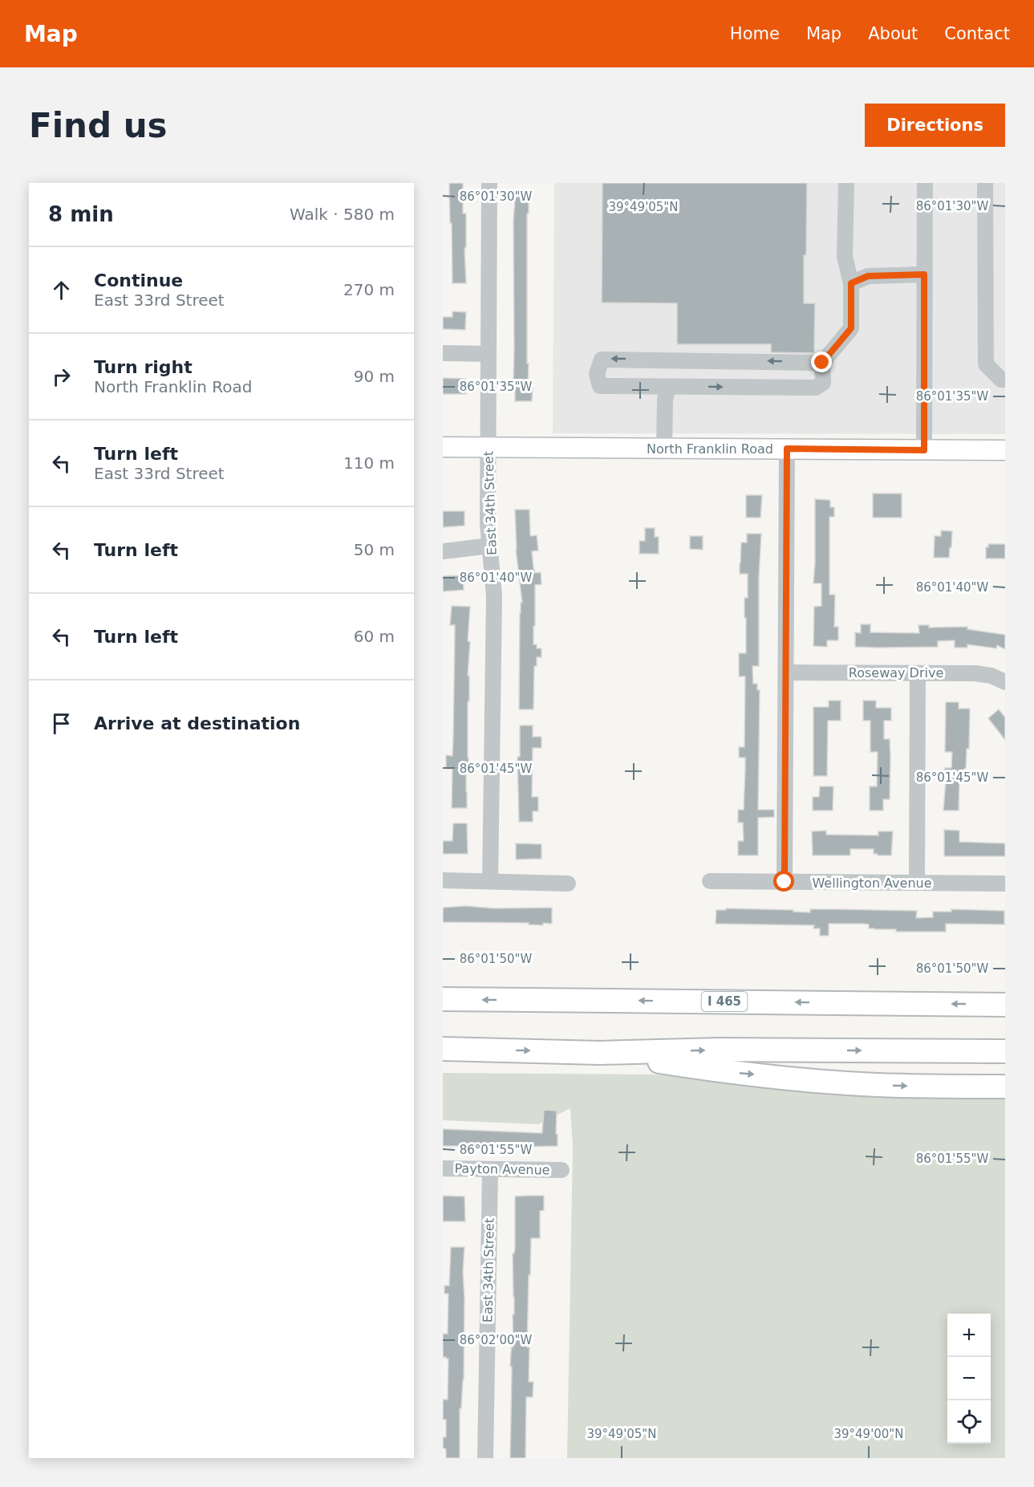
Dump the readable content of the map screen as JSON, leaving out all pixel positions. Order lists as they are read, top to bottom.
{
  "streets": {
    "highway": ["I 465"],
    "main road": ["North Franklin Road"],
    "street": [
      "East 34th Street",
      "Roseway Drive",
      "Wellington Avenue",
      "Payton Avenue"
    ]
  },
  "crossings": [
    ["North Franklin Road", "East 34th Street"],
    ["East 34th Street", "Payton Avenue"]
  ],
  "page": {
    "header": "Map",
    "nav": [
      "Home",
      "Map",
      "About",
      "Contact"
    ],
    "buttons": "Directions",
    "title": "Find us",
    "heading": ["8 min", "Walk · 580 m"],
    "list": [
      ["Continue", "East 33rd Street", "270 m"],
      ["Turn right", "North Franklin Road", "90 m"],
      ["Turn left", "East 33rd Street", "110 m"],
      ["Turn left", "50 m"],
      ["Turn left", "60 m"],
      "Arrive at destination"
    ],
    "map_buttons": ["+", "−"]
  },
  "coordinates": [
    "86°01'30\"W",
    "39°49'05\"N",
    "86°01'35\"W",
    "86°01'40\"W",
    "86°01'45\"W",
    "86°01'50\"W",
    "86°01'55\"W",
    "86°02'00\"W",
    "39°49'00\"N"
  ]
}
